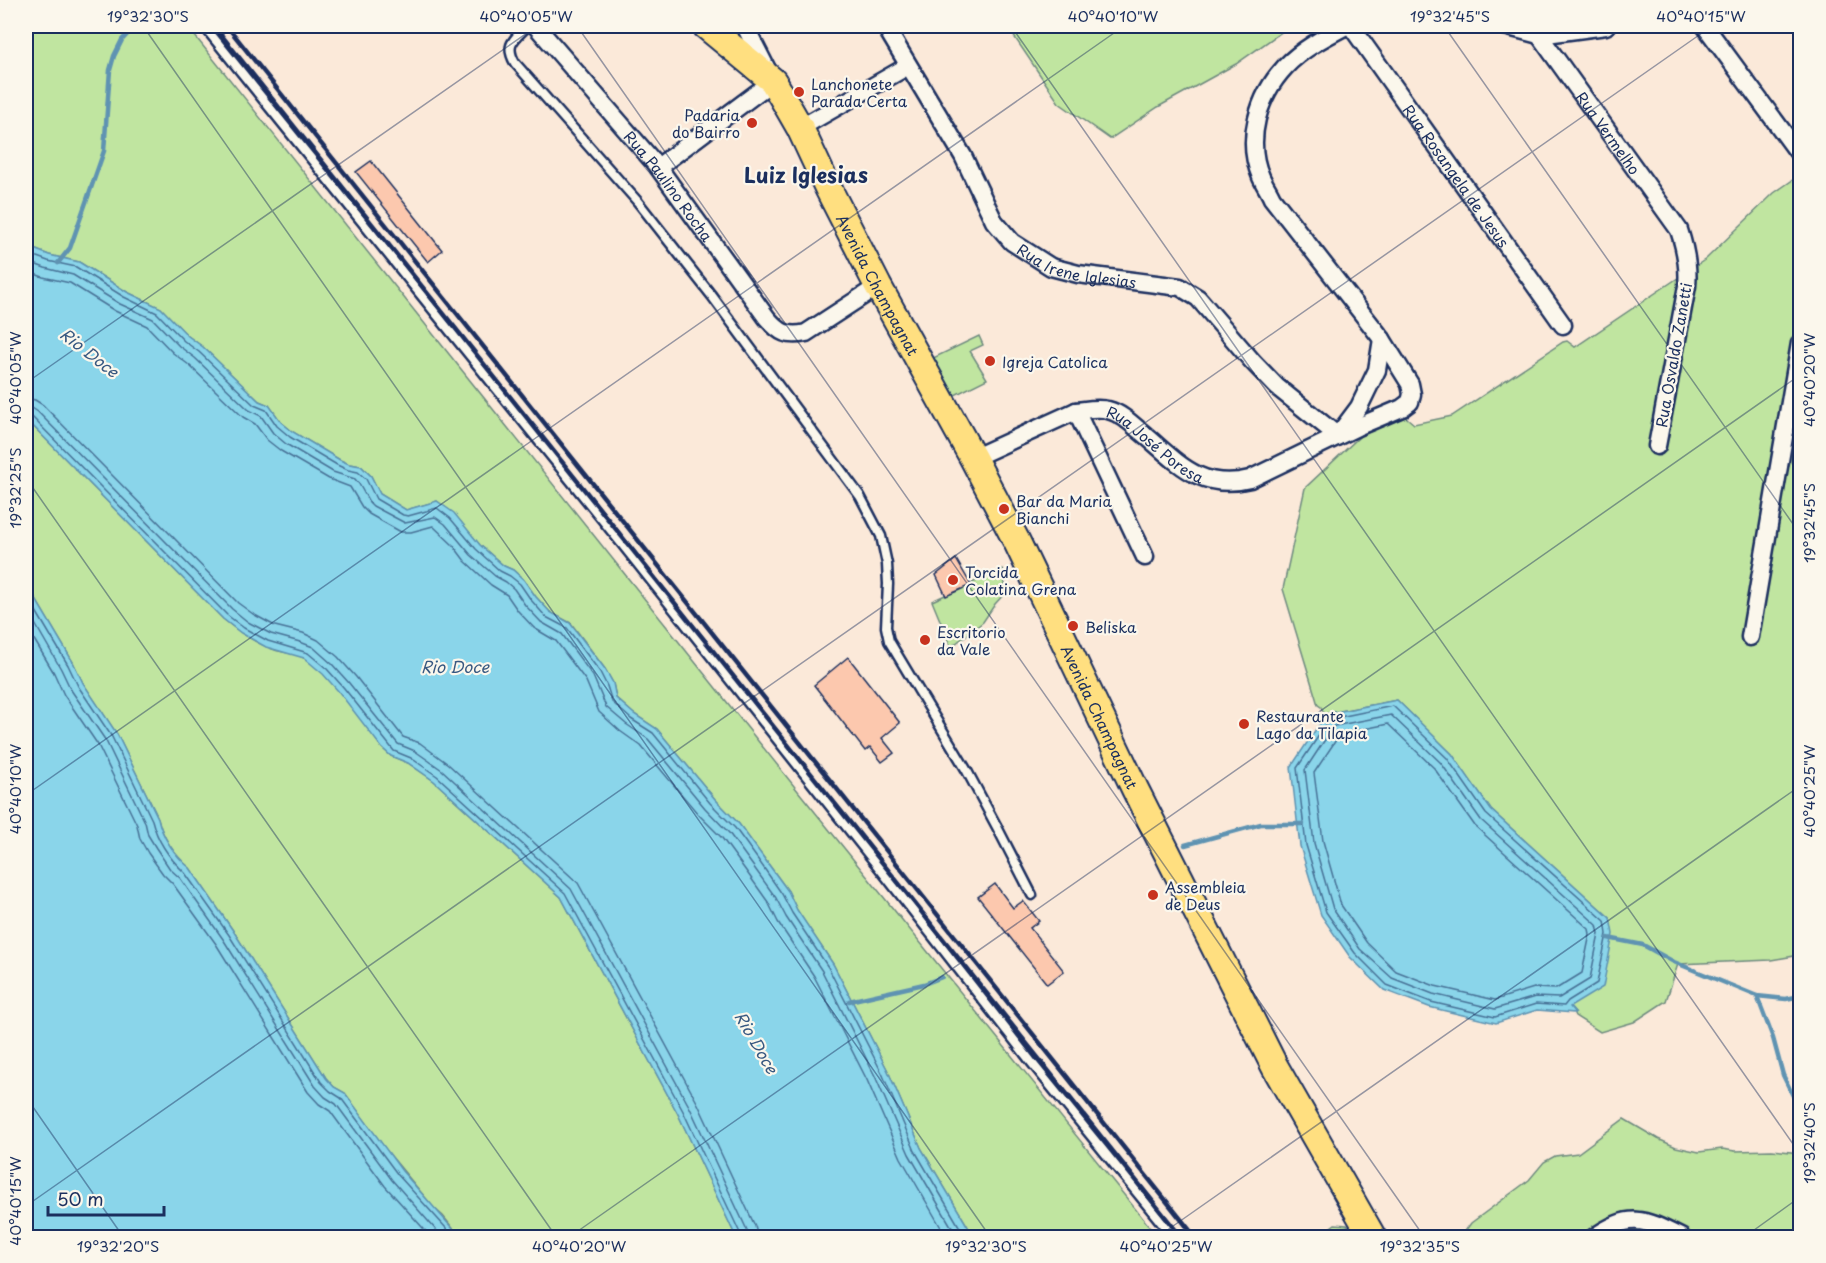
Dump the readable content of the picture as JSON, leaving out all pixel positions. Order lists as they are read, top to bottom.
{
  "streets": {
    "main road": ["Avenida Champagnat"],
    "street": [
      "Rua Vermelho",
      "Rua Rosangela de Jesus",
      "Rua Paulino Rocha",
      "Rua Irene Iglesias",
      "Rua Osvaldo Zanetti",
      "Rua José Poresa"
    ]
  },
  "crossings": [
    ["Rua Vermelho", "Rua Osvaldo Zanetti"],
    ["Rua Paulino Rocha", "Avenida Champagnat"],
    ["Rua Irene Iglesias", "Rua José Poresa"],
    ["Avenida Champagnat", "Rua José Poresa"]
  ],
  "districts": ["Luiz Iglesias"],
  "water": ["Rio Doce"],
  "places": [
    "Lanchonete Parada Certa",
    "Padaria do Bairro",
    "Igreja Catolica",
    "Bar da Maria Bianchi",
    "Torcida Colatina Grena",
    "Beliska",
    "Escritorio da Vale",
    "Restaurante Lago da Tilapia",
    "Assembleia de Deus"
  ],
  "scale_bar": "50 m",
  "coordinates": [
    "19°32'30\"S",
    "40°40'05\"W",
    "40°40'10\"W",
    "19°32'45\"S",
    "40°40'15\"W",
    "40°40'20\"W",
    "19°32'25\"S",
    "40°40'25\"W",
    "19°32'40\"S",
    "19°32'20\"S",
    "19°32'35\"S"
  ]
}
